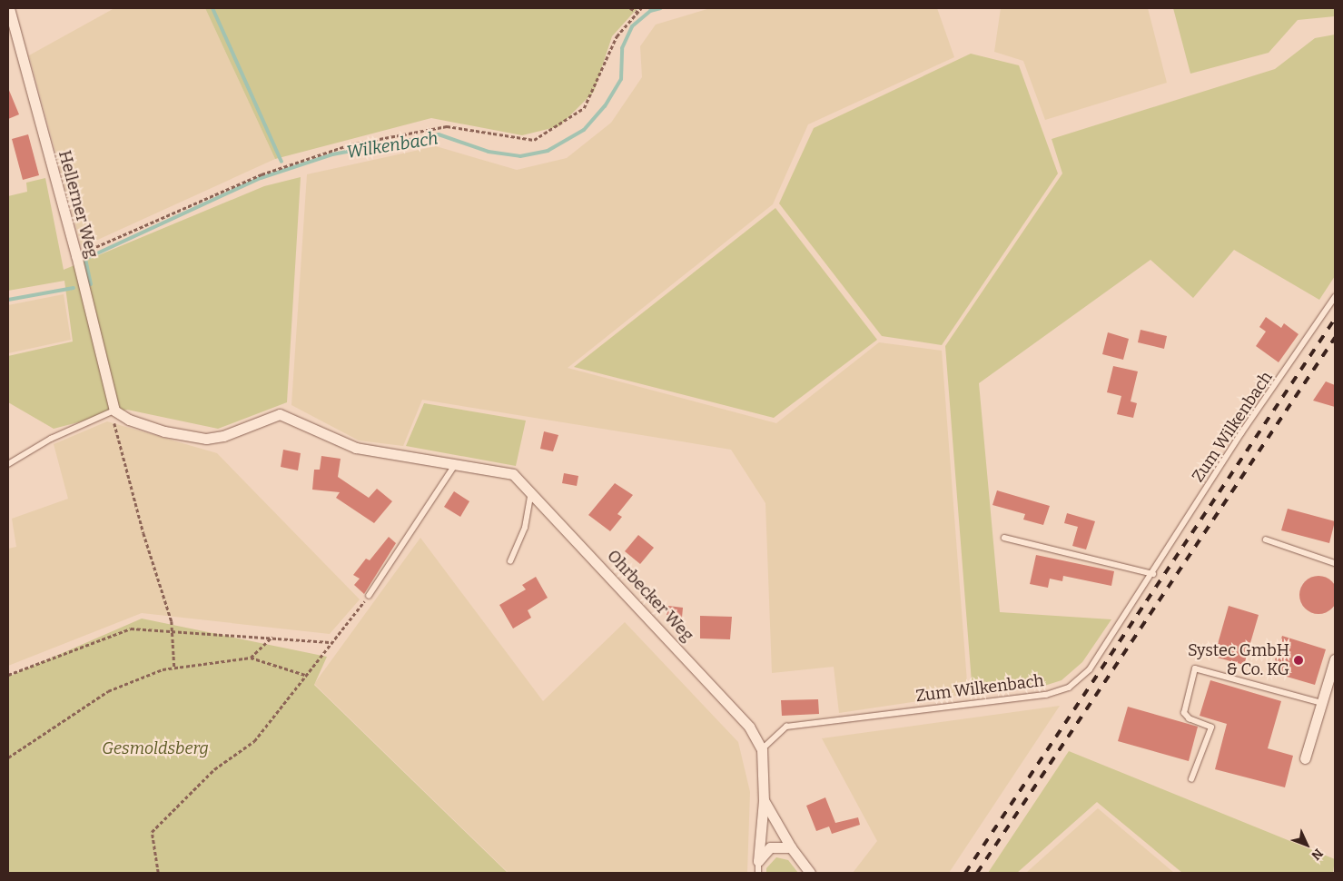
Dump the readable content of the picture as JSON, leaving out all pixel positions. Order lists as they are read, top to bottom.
{
  "streets": {
    "street": ["Hellerner Weg", "Ohrbecker Weg"],
    "lane": ["Zum Wilkenbach"]
  },
  "crossings": [
    ["Hellerner Weg", "Ohrbecker Weg"],
    ["Zum Wilkenbach", "Ohrbecker Weg"]
  ],
  "water": ["Wilkenbach"],
  "parks": ["Gesmoldsberg"],
  "places": ["Systec GmbH & Co. KG"],
  "north": "bottom right"
}
